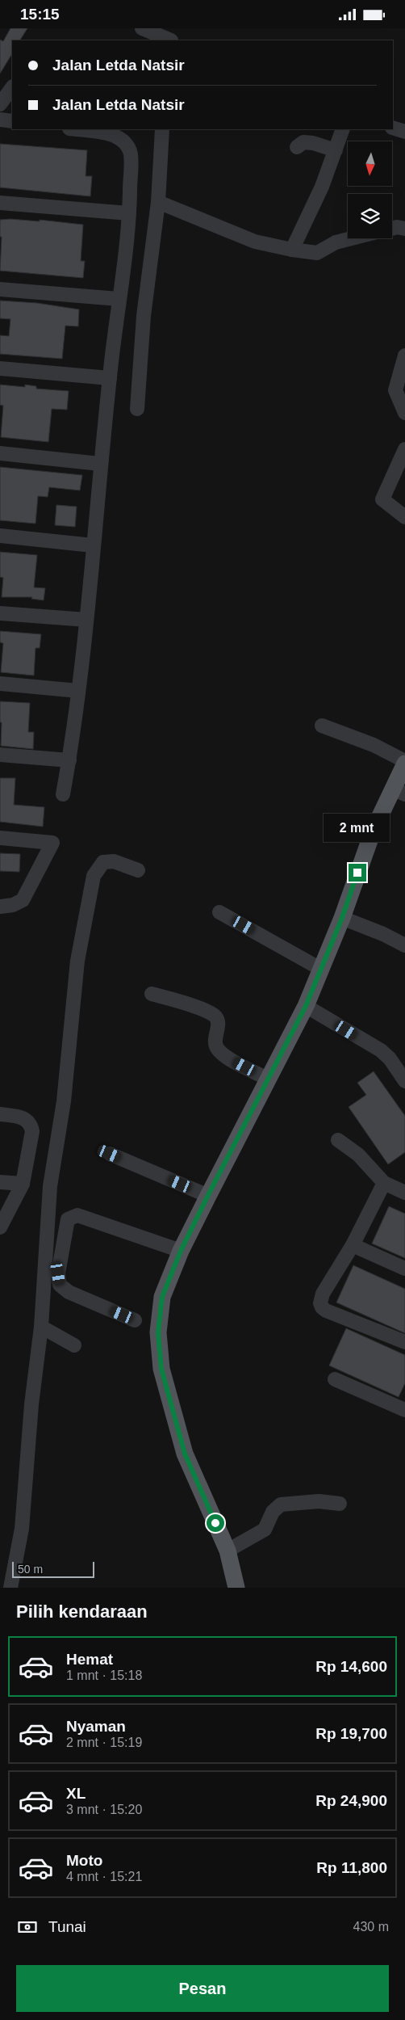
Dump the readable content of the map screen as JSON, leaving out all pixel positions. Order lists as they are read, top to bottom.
{
  "scale_bar": "50 m",
  "north": "bottom",
  "page": {
    "status": "15:15",
    "banner": ["Jalan Letda Natsir", "Jalan Letda Natsir"],
    "bubble": "2 mnt",
    "scale": "50 m",
    "heading": "Pilih kendaraan",
    "list": [
      {
        "name": "Hemat",
        "note": "1 mnt · 15:18",
        "value": "Rp 14,600"
      },
      {
        "name": "Nyaman",
        "note": "2 mnt · 15:19",
        "value": "Rp 19,700"
      },
      {
        "name": "XL",
        "note": "3 mnt · 15:20",
        "value": "Rp 24,900"
      },
      {
        "name": "Moto",
        "note": "4 mnt · 15:21",
        "value": "Rp 11,800"
      }
    ],
    "pay": ["Tunai", "430 m"],
    "buttons": "Pesan"
  }
}
